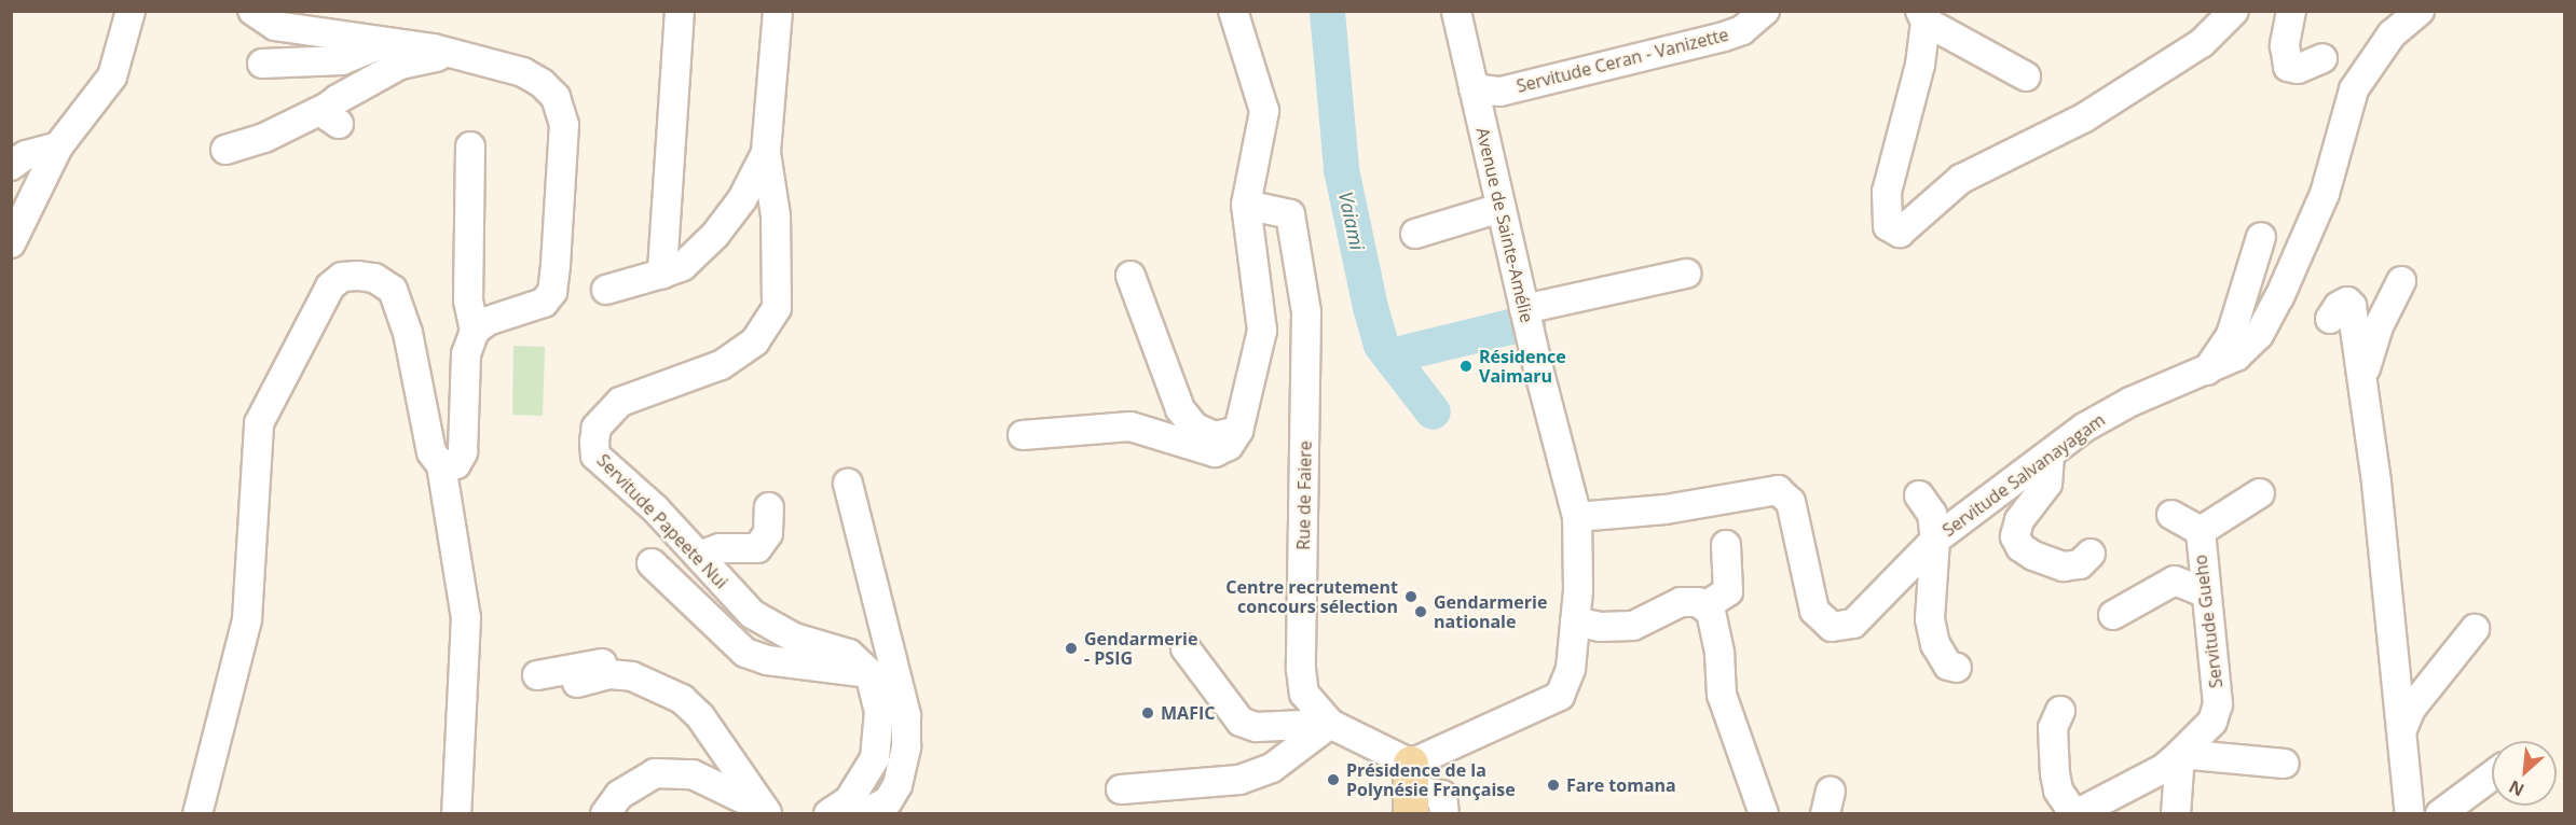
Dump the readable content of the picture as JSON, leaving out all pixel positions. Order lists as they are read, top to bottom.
{
  "streets": {
    "street": [
      "Servitude Ceran - Vanizette",
      "Avenue de Sainte-Amélie",
      "Servitude Salvanayagam",
      "Rue de Faiere",
      "Servitude Papeete Nui",
      "Servitude Gueho"
    ]
  },
  "crossings": [
    ["Servitude Ceran - Vanizette", "Avenue de Sainte-Amélie"],
    ["Avenue de Sainte-Amélie", "Servitude Salvanayagam"],
    ["Avenue de Sainte-Amélie", "Rue de Faiere"]
  ],
  "water": ["Vaiami"],
  "places": [
    "Résidence Vaimaru",
    "Centre recrutement concours sélection",
    "Gendarmerie nationale",
    "Gendarmerie - PSIG",
    "MAFIC",
    "Présidence de la Polynésie Française",
    "Fare tomana"
  ],
  "north": "bottom left"
}
